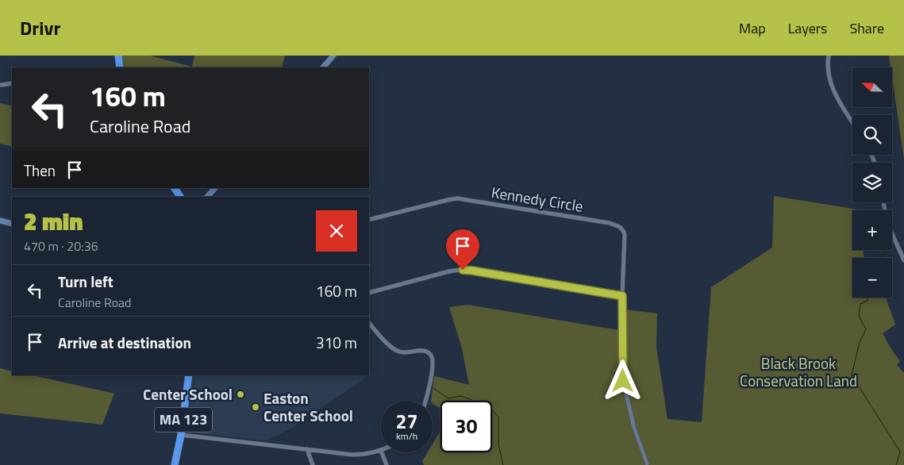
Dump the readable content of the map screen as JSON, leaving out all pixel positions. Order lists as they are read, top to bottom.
{
  "streets": {
    "highway": ["MA 123"],
    "street": ["Kennedy Circle"]
  },
  "parks": ["Black Brook Conservation Land"],
  "places": ["Center School", "Easton Center School"],
  "north": "top left",
  "page": {
    "header": "Drivr",
    "nav": ["Map", "Layers", "Share"],
    "map_buttons": ["+", "−"],
    "turn": ["160 m", "Caroline Road"],
    "then": "Then",
    "heading": ["2 min", "470 m · 20:36"],
    "list": [
      {
        "name": "Turn left",
        "note": "Caroline Road",
        "value": "160 m"
      },
      {
        "name": "Arrive at destination",
        "value": "310 m"
      }
    ],
    "speed": "27 km/h",
    "limit": "30"
  }
}
